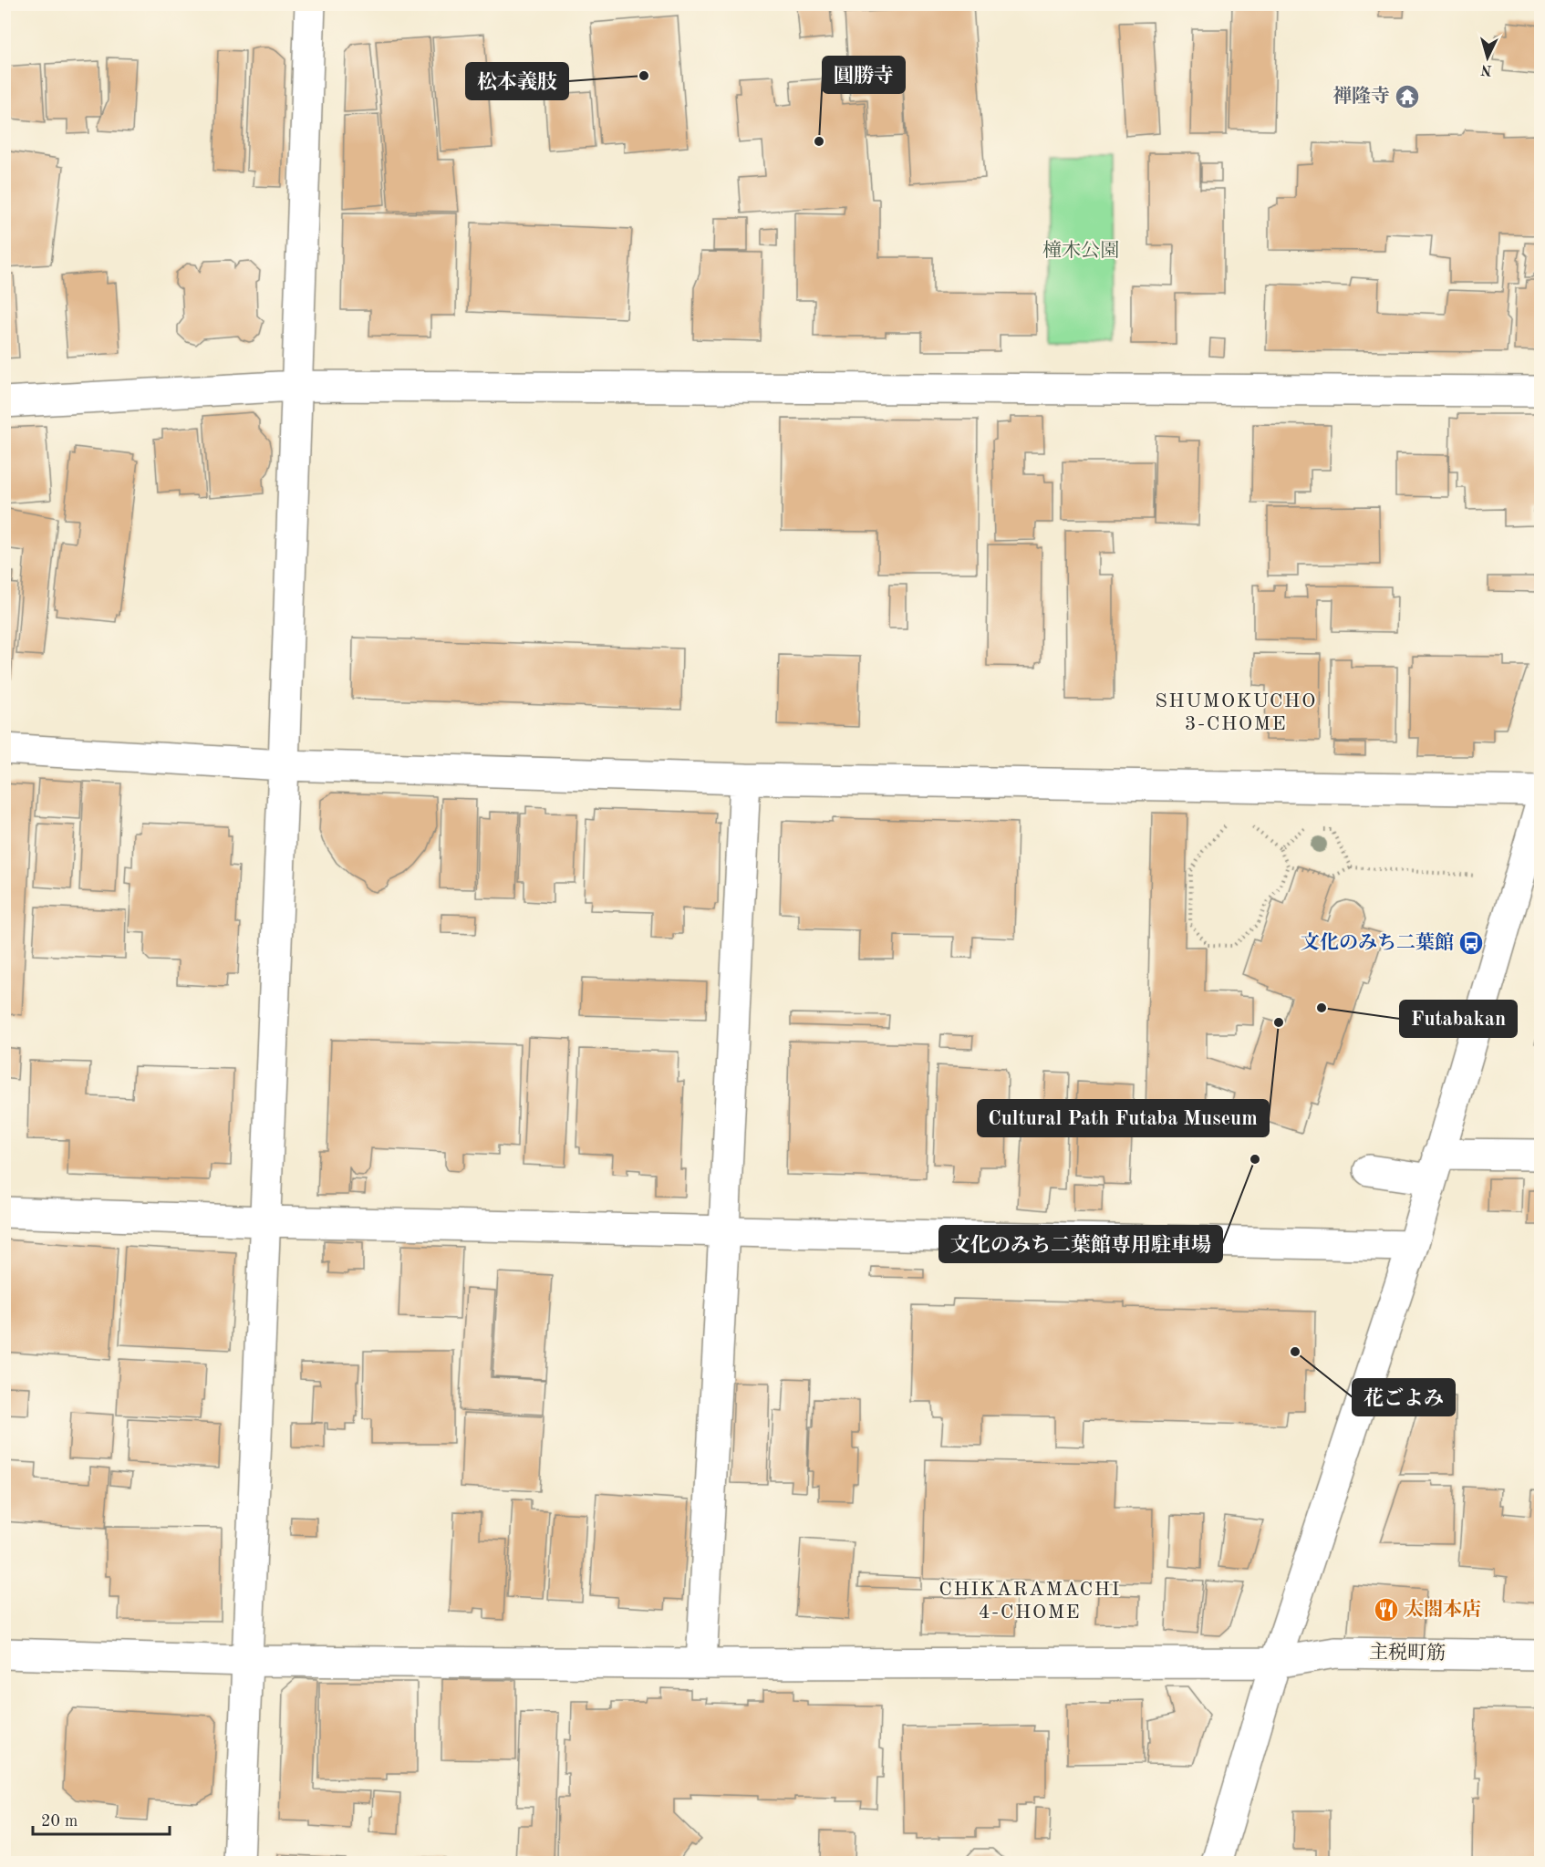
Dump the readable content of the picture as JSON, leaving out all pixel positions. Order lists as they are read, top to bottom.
{
  "streets": {
    "street": ["主税町筋"]
  },
  "districts": ["SHUMOKUCHO 3-CHOME", "CHIKARAMACHI 4-CHOME"],
  "parks": ["橦木公園"],
  "places": {
    "other": [
      "松本義肢",
      "圓勝寺",
      "Futabakan",
      "Cultural Path Futaba Museum",
      "文化のみち二葉館専用駐車場",
      "花ごよみ"
    ],
    "temple": ["禅隆寺"],
    "bus stop": ["文化のみち二葉館"],
    "restaurant": ["太閤本店"]
  },
  "scale_bar": "20 m",
  "north": "bottom"
}
